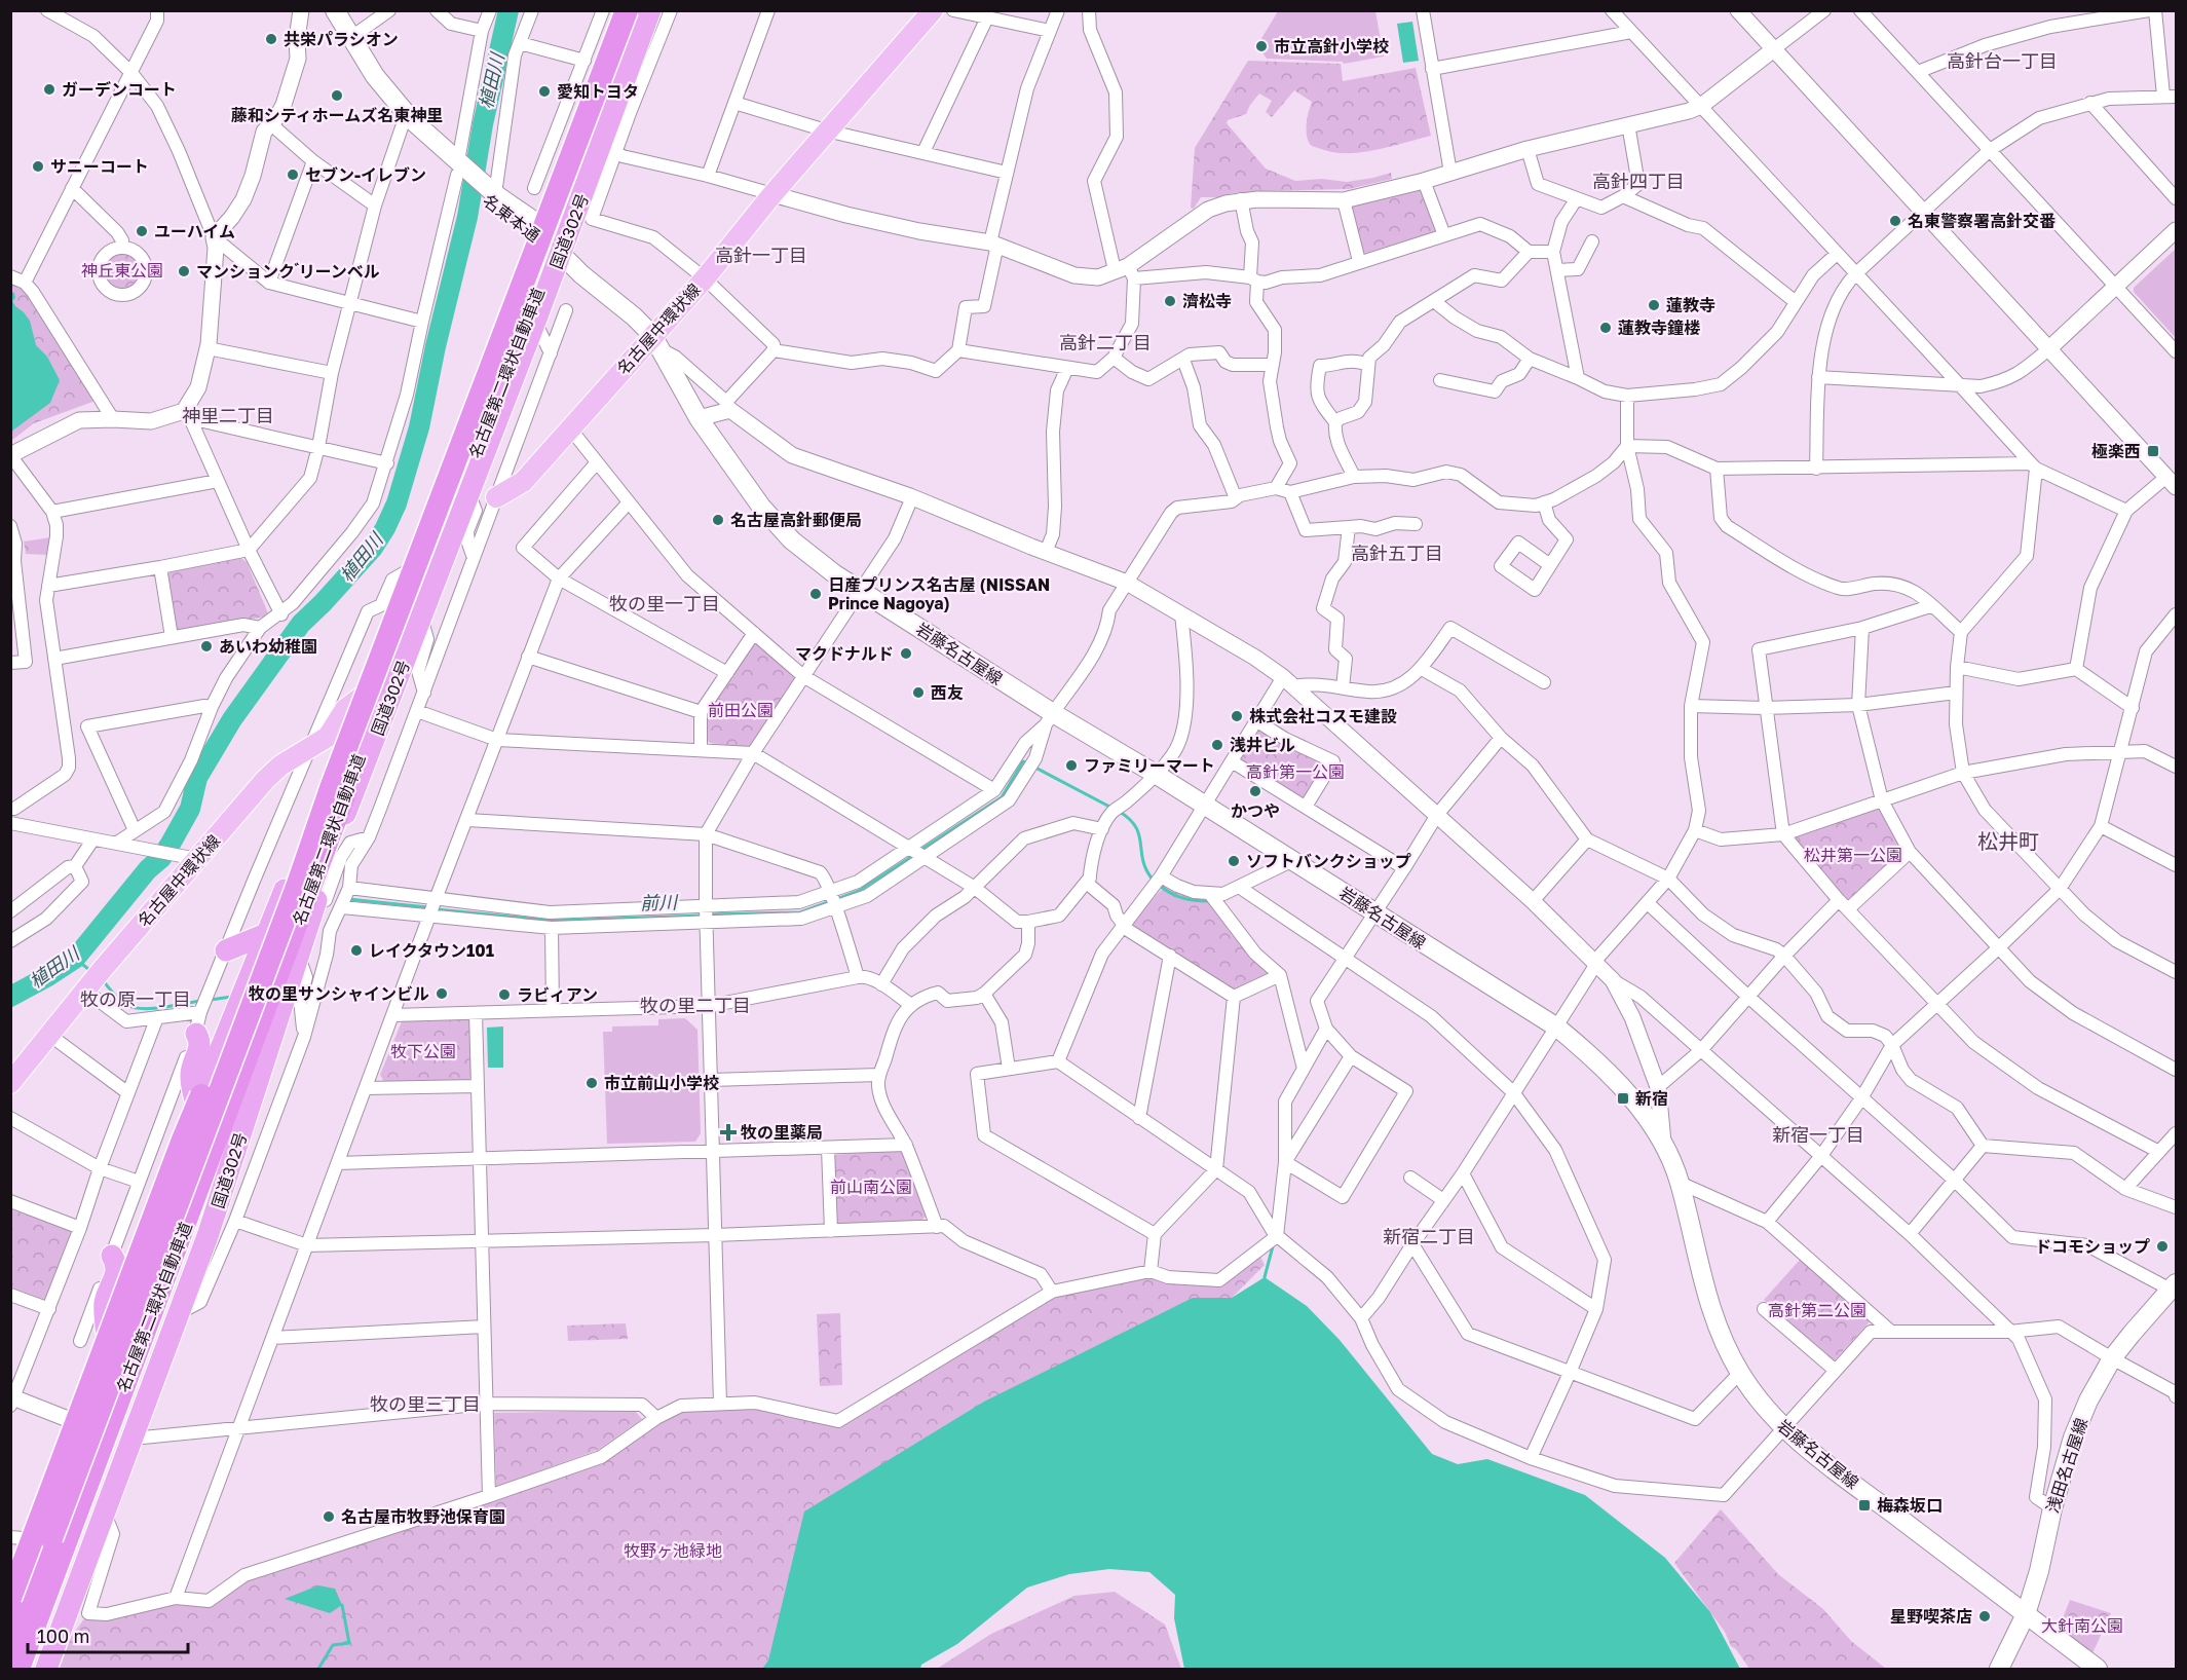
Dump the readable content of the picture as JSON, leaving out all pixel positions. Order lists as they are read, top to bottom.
{
  "streets": {
    "highway": ["国道302号", "名古屋第二環状自動車道"],
    "main road": [
      "名東本通",
      "名古屋中環状線",
      "岩藤名古屋線",
      "浅田名古屋線"
    ]
  },
  "crossings": [
    ["名東本通", "国道302号"],
    ["名東本通", "岩藤名古屋線"],
    ["国道302号", "名古屋中環状線"],
    ["国道302号", "岩藤名古屋線"],
    ["名古屋中環状線", "岩藤名古屋線"],
    ["岩藤名古屋線", "浅田名古屋線"]
  ],
  "districts": [
    "高針台一丁目",
    "高針四丁目",
    "高針一丁目",
    "高針二丁目",
    "神里二丁目",
    "高針五丁目",
    "牧の里一丁目",
    "松井町",
    "牧の原一丁目",
    "牧の里二丁目",
    "新宿一丁目",
    "新宿二丁目",
    "牧の里三丁目"
  ],
  "water": ["植田川", "前川"],
  "parks": [
    "神丘東公園",
    "前田公園",
    "高針第一公園",
    "松井第一公園",
    "牧下公園",
    "前山南公園",
    "高針第二公園",
    "牧野ヶ池緑地",
    "大針南公園"
  ],
  "places": {
    "other": [
      "共栄パラシオン",
      "市立高針小学校",
      "ガーデンコート",
      "愛知トヨタ",
      "藤和シティホームズ名東神里",
      "サニーコート",
      "セブン-イレブン",
      "名東警察署高針交番",
      "ユーハイム",
      "マンションク ゙リーンベル",
      "濟松寺",
      "蓮教寺",
      "蓮教寺鐘楼",
      "名古屋高針郵便局",
      "日産プリンス名古屋 (NISSAN Prince Nagoya)",
      "あいわ幼稚園",
      "マクドナルド",
      "西友",
      "株式会社コスモ建設",
      "浅井ビル",
      "ファミリーマート",
      "かつや",
      "ソフトバンクショップ",
      "レイクタウン101",
      "牧の里サンシャインビル",
      "ラビィアン",
      "市立前山小学校",
      "ドコモショップ",
      "名古屋市牧野池保育園",
      "星野喫茶店"
    ],
    "transit": ["極楽西", "新宿", "梅森坂口"],
    "health": ["牧の里薬局"]
  },
  "scale_bar": "100 m"
}
